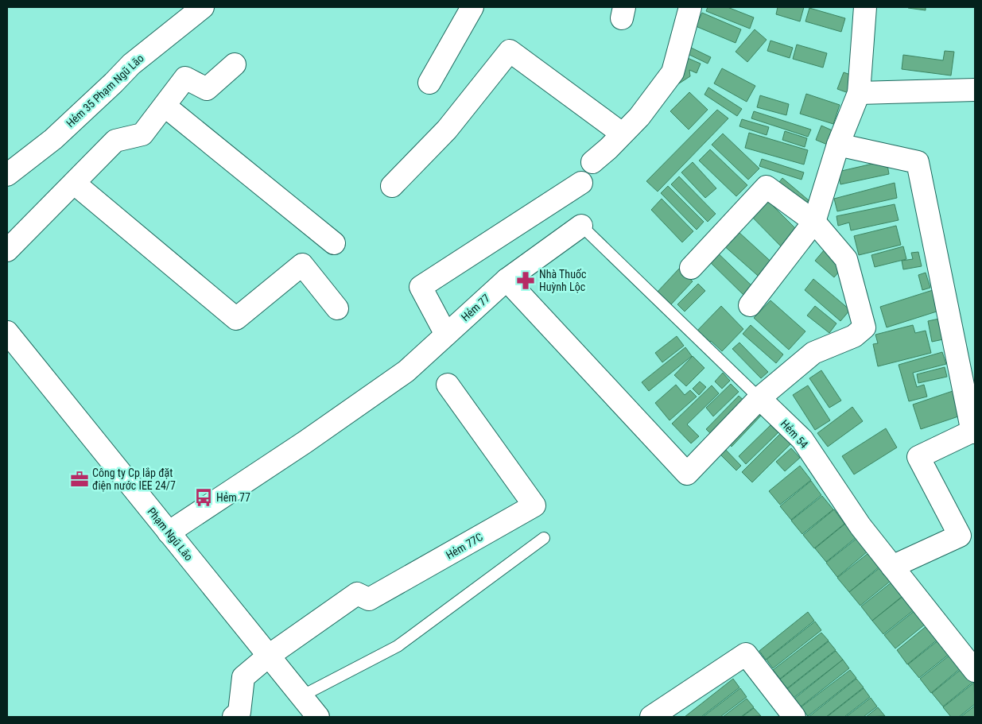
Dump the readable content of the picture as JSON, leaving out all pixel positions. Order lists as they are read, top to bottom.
{
  "streets": {
    "street": [
      "Hẻm 35 Phạm Ngũ Lão",
      "Hẻm 77",
      "Hẻm 54",
      "Phạm Ngũ Lão",
      "Hẻm 77C"
    ]
  },
  "crossings": [
    ["Hẻm 77", "Hẻm 54"],
    ["Hẻm 77", "Phạm Ngũ Lão"],
    ["Phạm Ngũ Lão", "Hẻm 77C"]
  ],
  "places": {
    "pharmacy": ["Nhà Thuốc Huỳnh Lộc"],
    "office": ["Công ty Cp lắp đặt điện nước IEE 24/7"],
    "bus stop": ["Hẻm 77"]
  }
}
